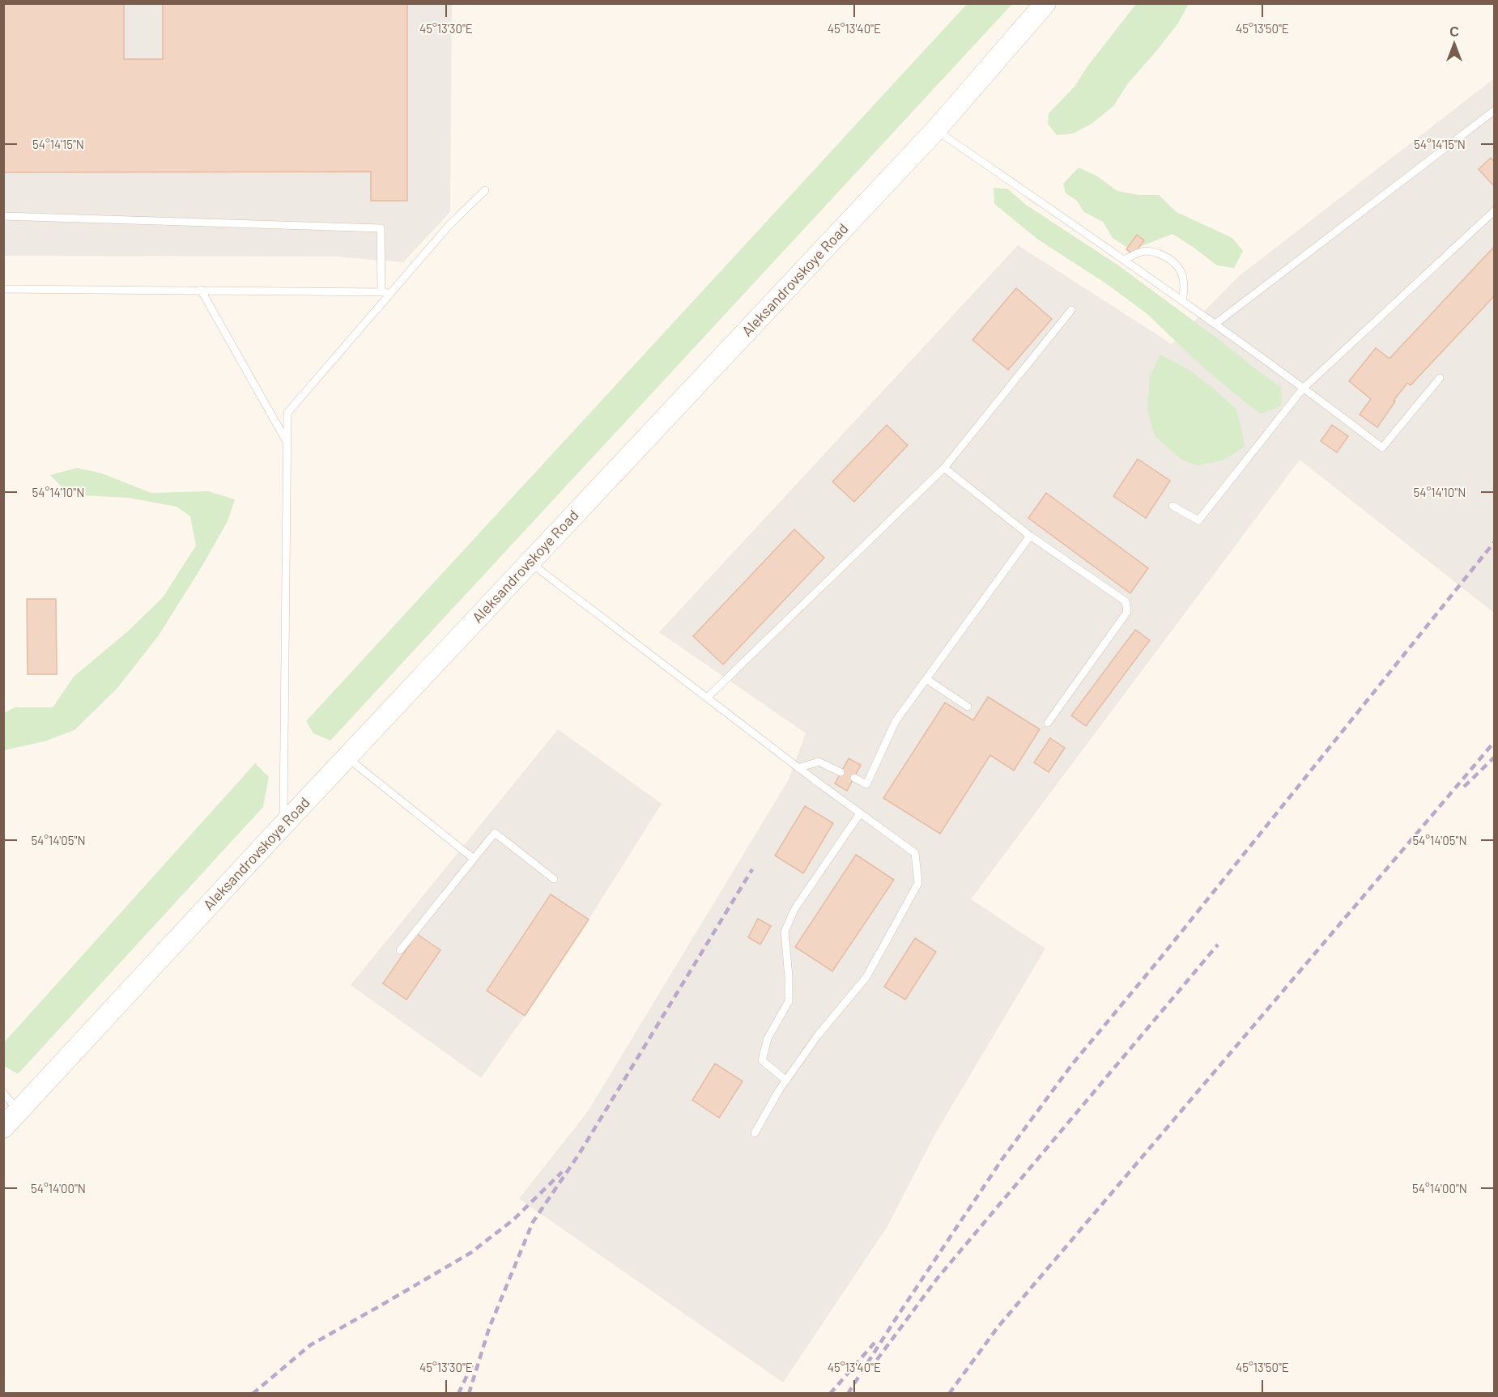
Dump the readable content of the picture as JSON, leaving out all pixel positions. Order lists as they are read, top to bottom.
{
  "streets": {
    "main road": ["Aleksandrovskoye Road"]
  },
  "north": "top",
  "coordinates": [
    "45°13'30\"E",
    "45°13'40\"E",
    "45°13'50\"E",
    "54°14'15\"N",
    "54°14'10\"N",
    "54°14'05\"N",
    "54°14'00\"N"
  ]
}
